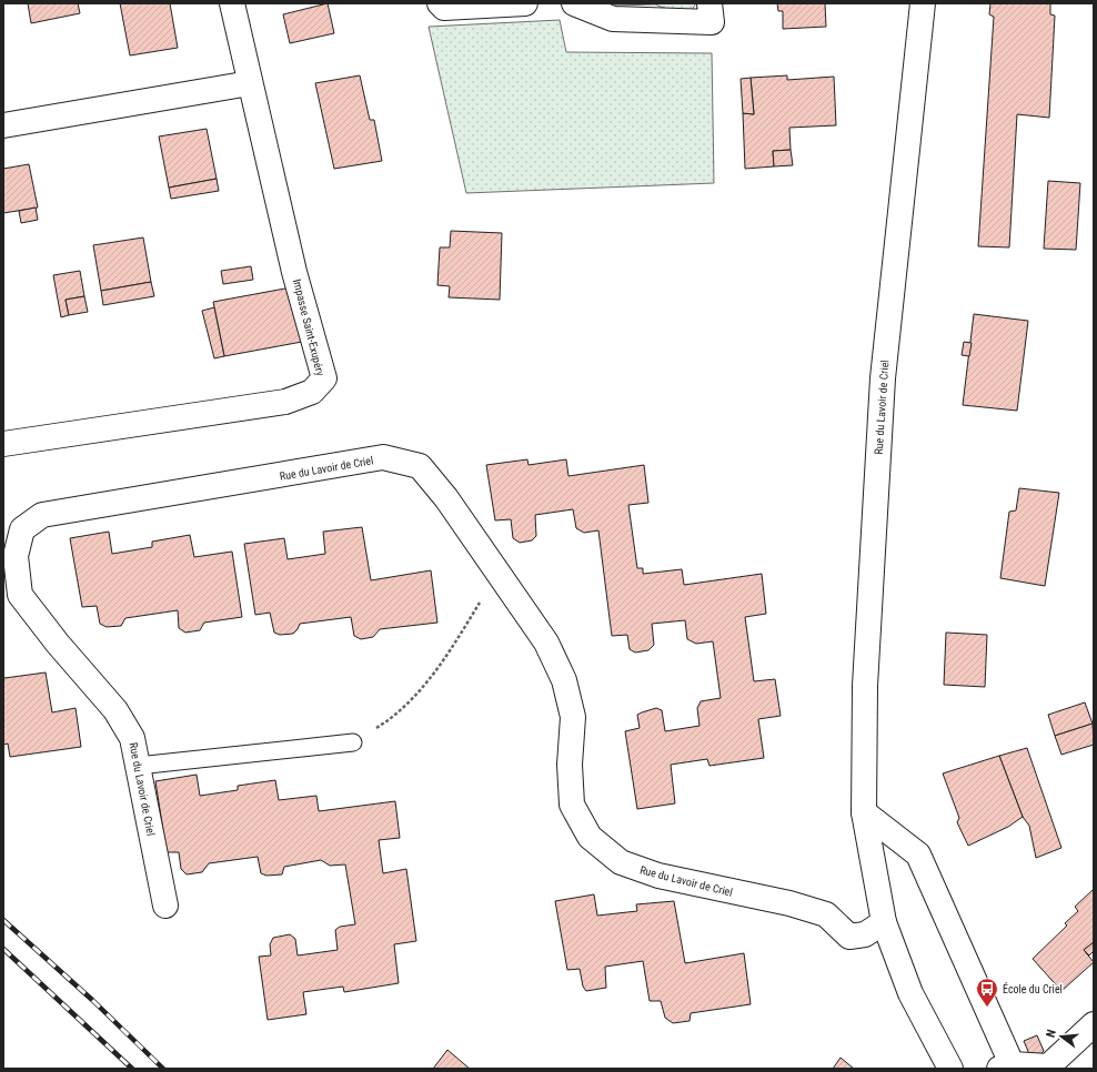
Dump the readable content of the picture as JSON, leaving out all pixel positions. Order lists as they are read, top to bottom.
{
  "streets": {
    "street": ["Impasse Saint-Exupéry", "Rue du Lavoir de Criel"]
  },
  "places": {
    "bus stop": ["École du Criel"]
  },
  "north": "left"
}
